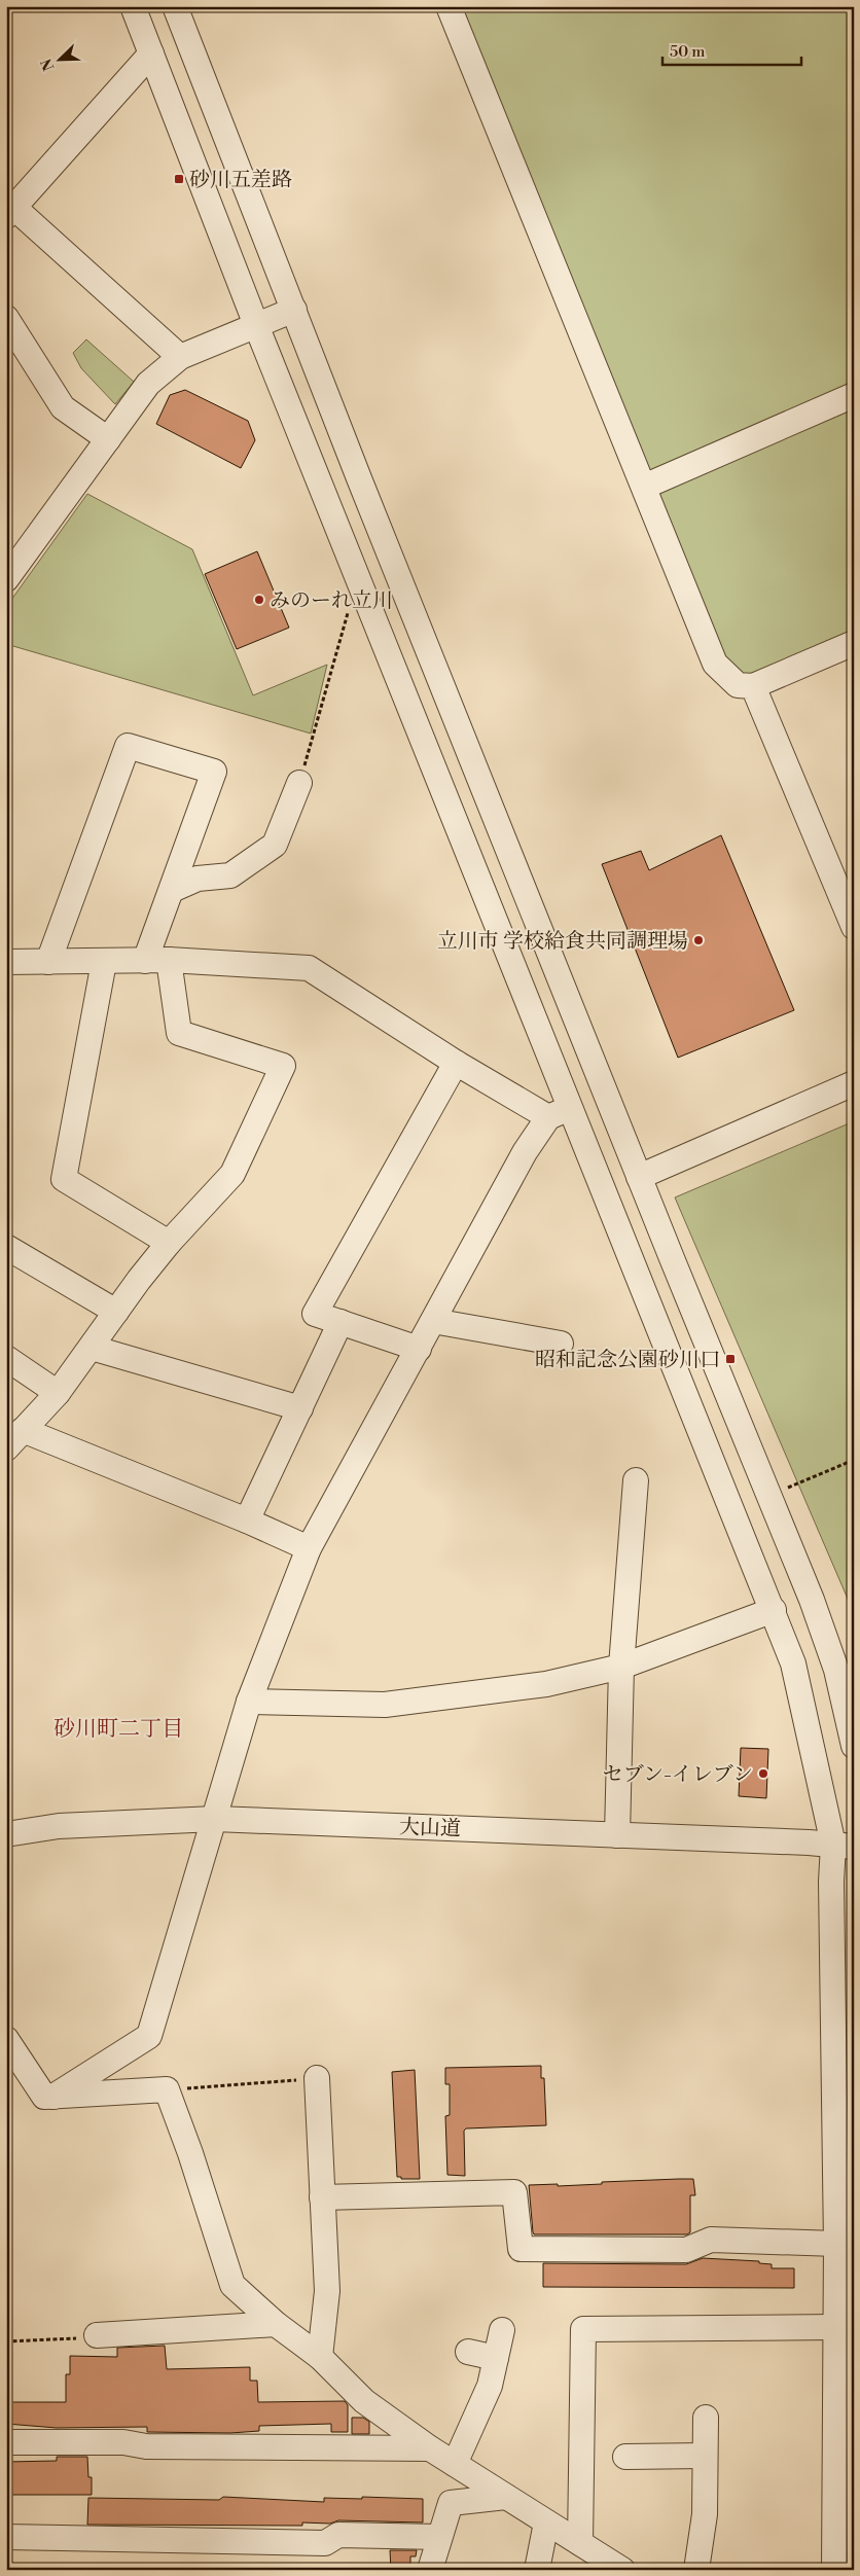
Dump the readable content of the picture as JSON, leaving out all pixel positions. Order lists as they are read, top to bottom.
{
  "streets": {
    "street": ["大山道"]
  },
  "districts": ["砂川町二丁目"],
  "places": {
    "transit": ["砂川五差路", "昭和記念公園砂川口"],
    "other": ["みのーれ立川", "立川市 学校給食共同調理場", "セブン-イレブン"]
  },
  "scale_bar": "50 m",
  "north": "bottom left"
}
